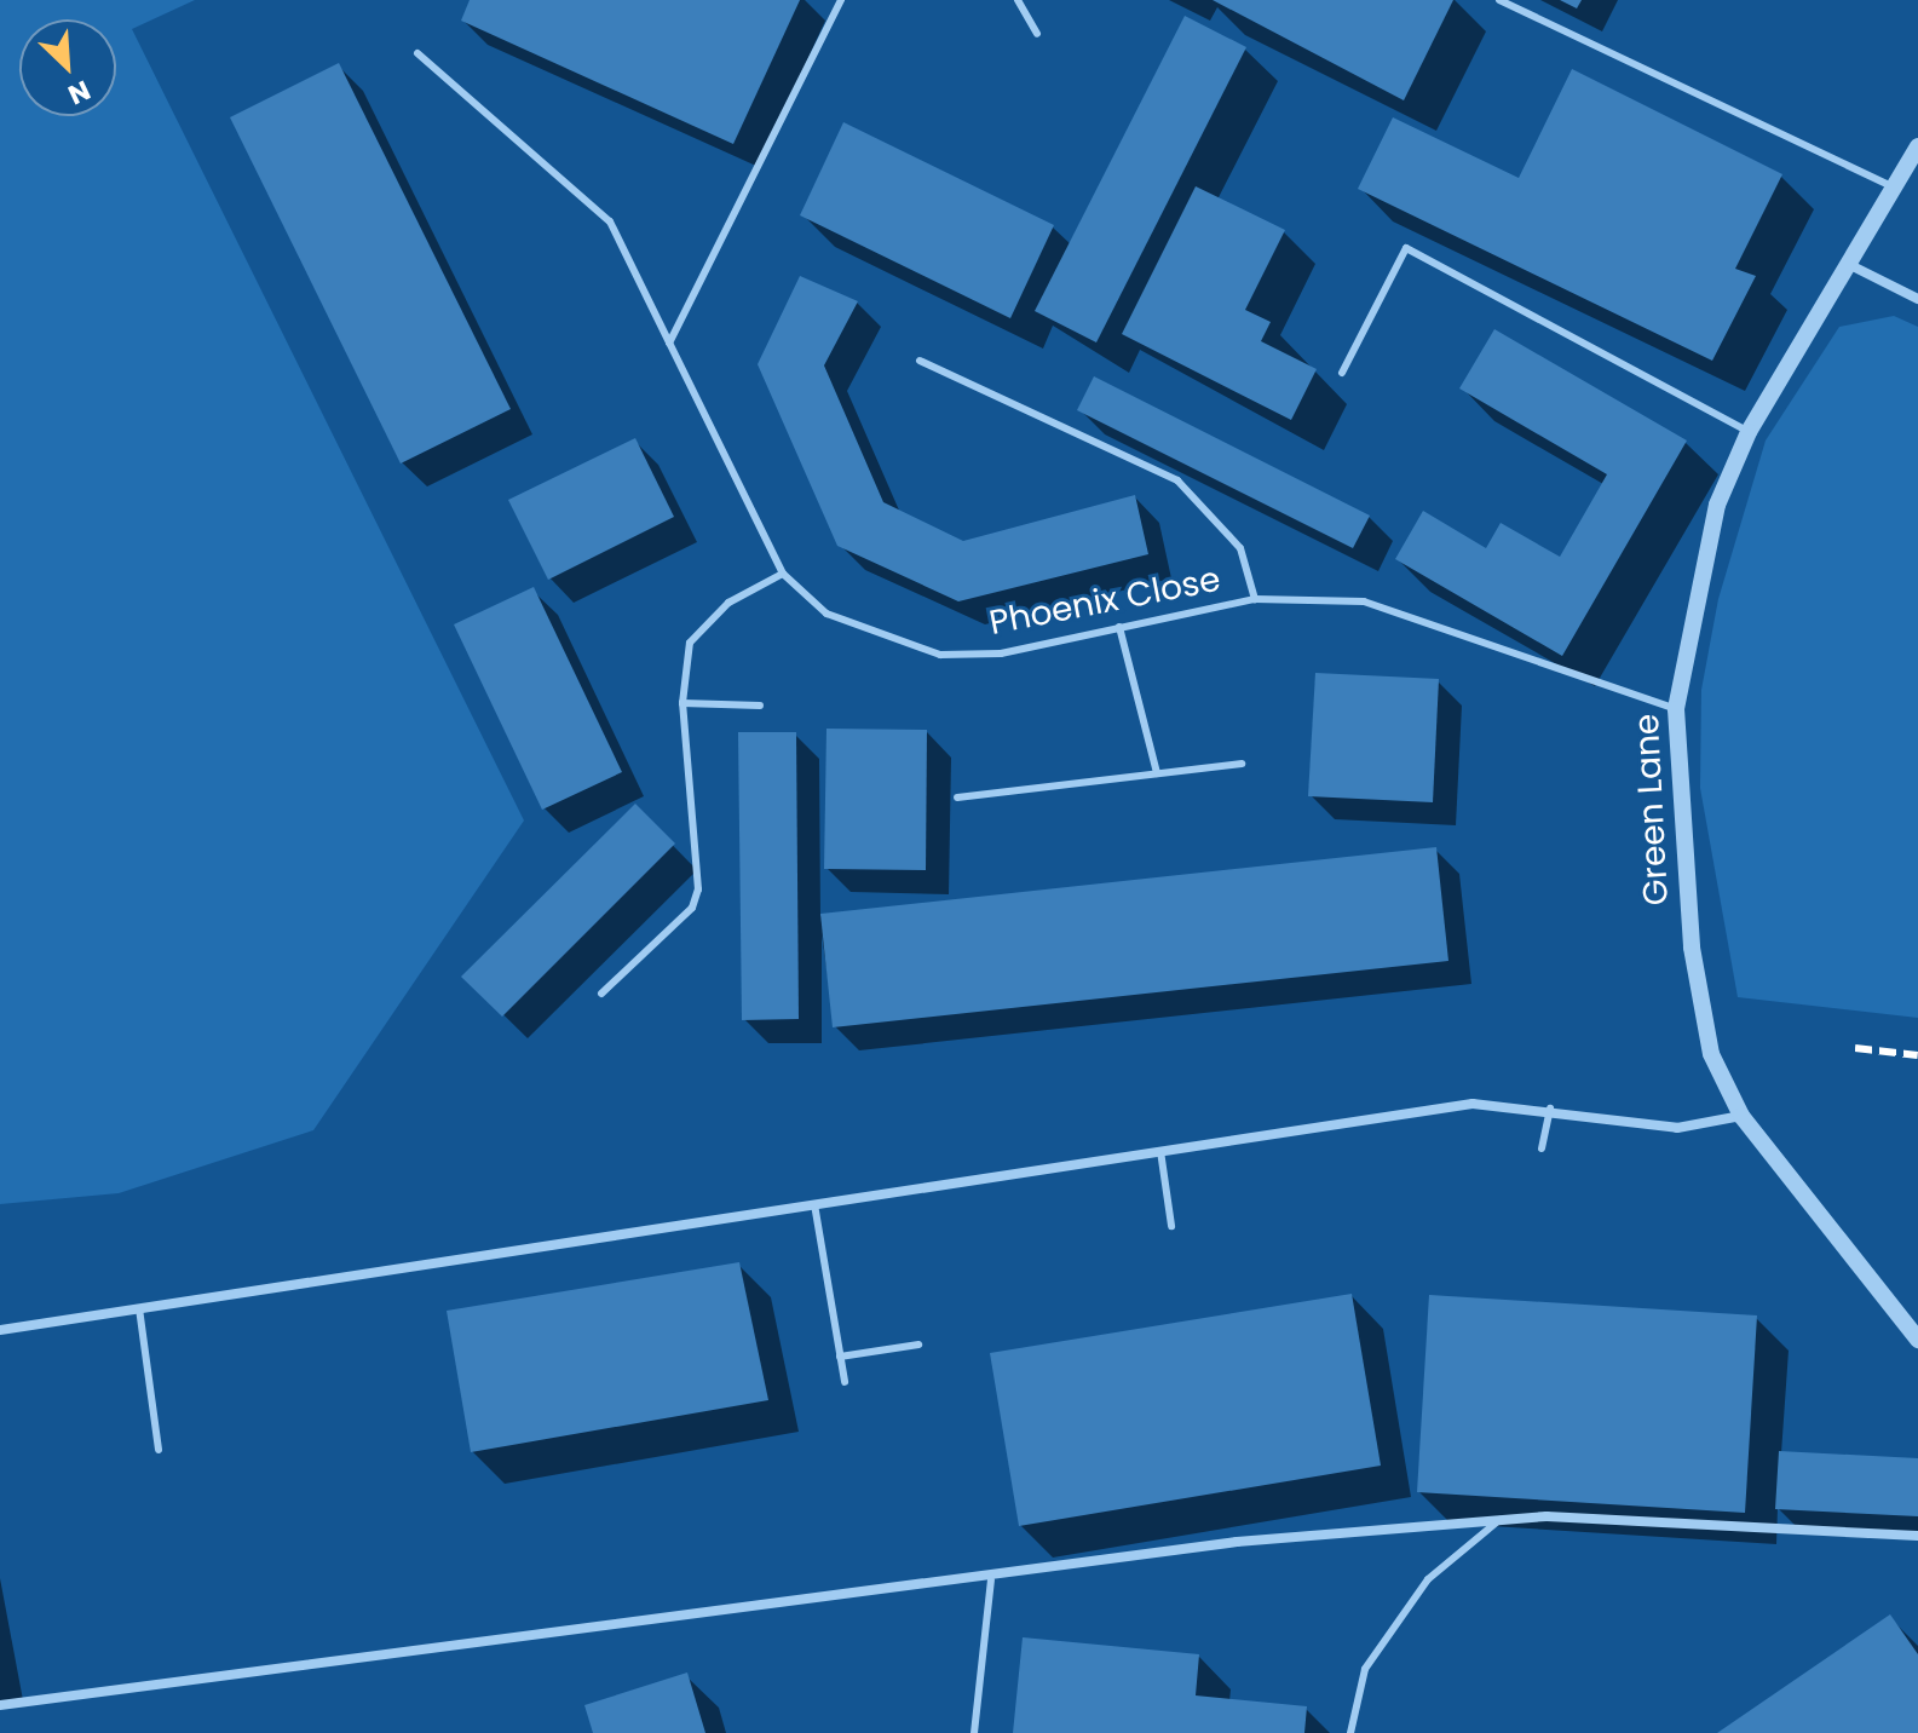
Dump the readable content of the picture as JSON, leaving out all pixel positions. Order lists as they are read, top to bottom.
{
  "streets": {
    "street": ["Green Lane"],
    "lane": ["Phoenix Close"]
  },
  "crossings": [
    ["Phoenix Close", "Green Lane"]
  ],
  "north": "bottom right"
}
